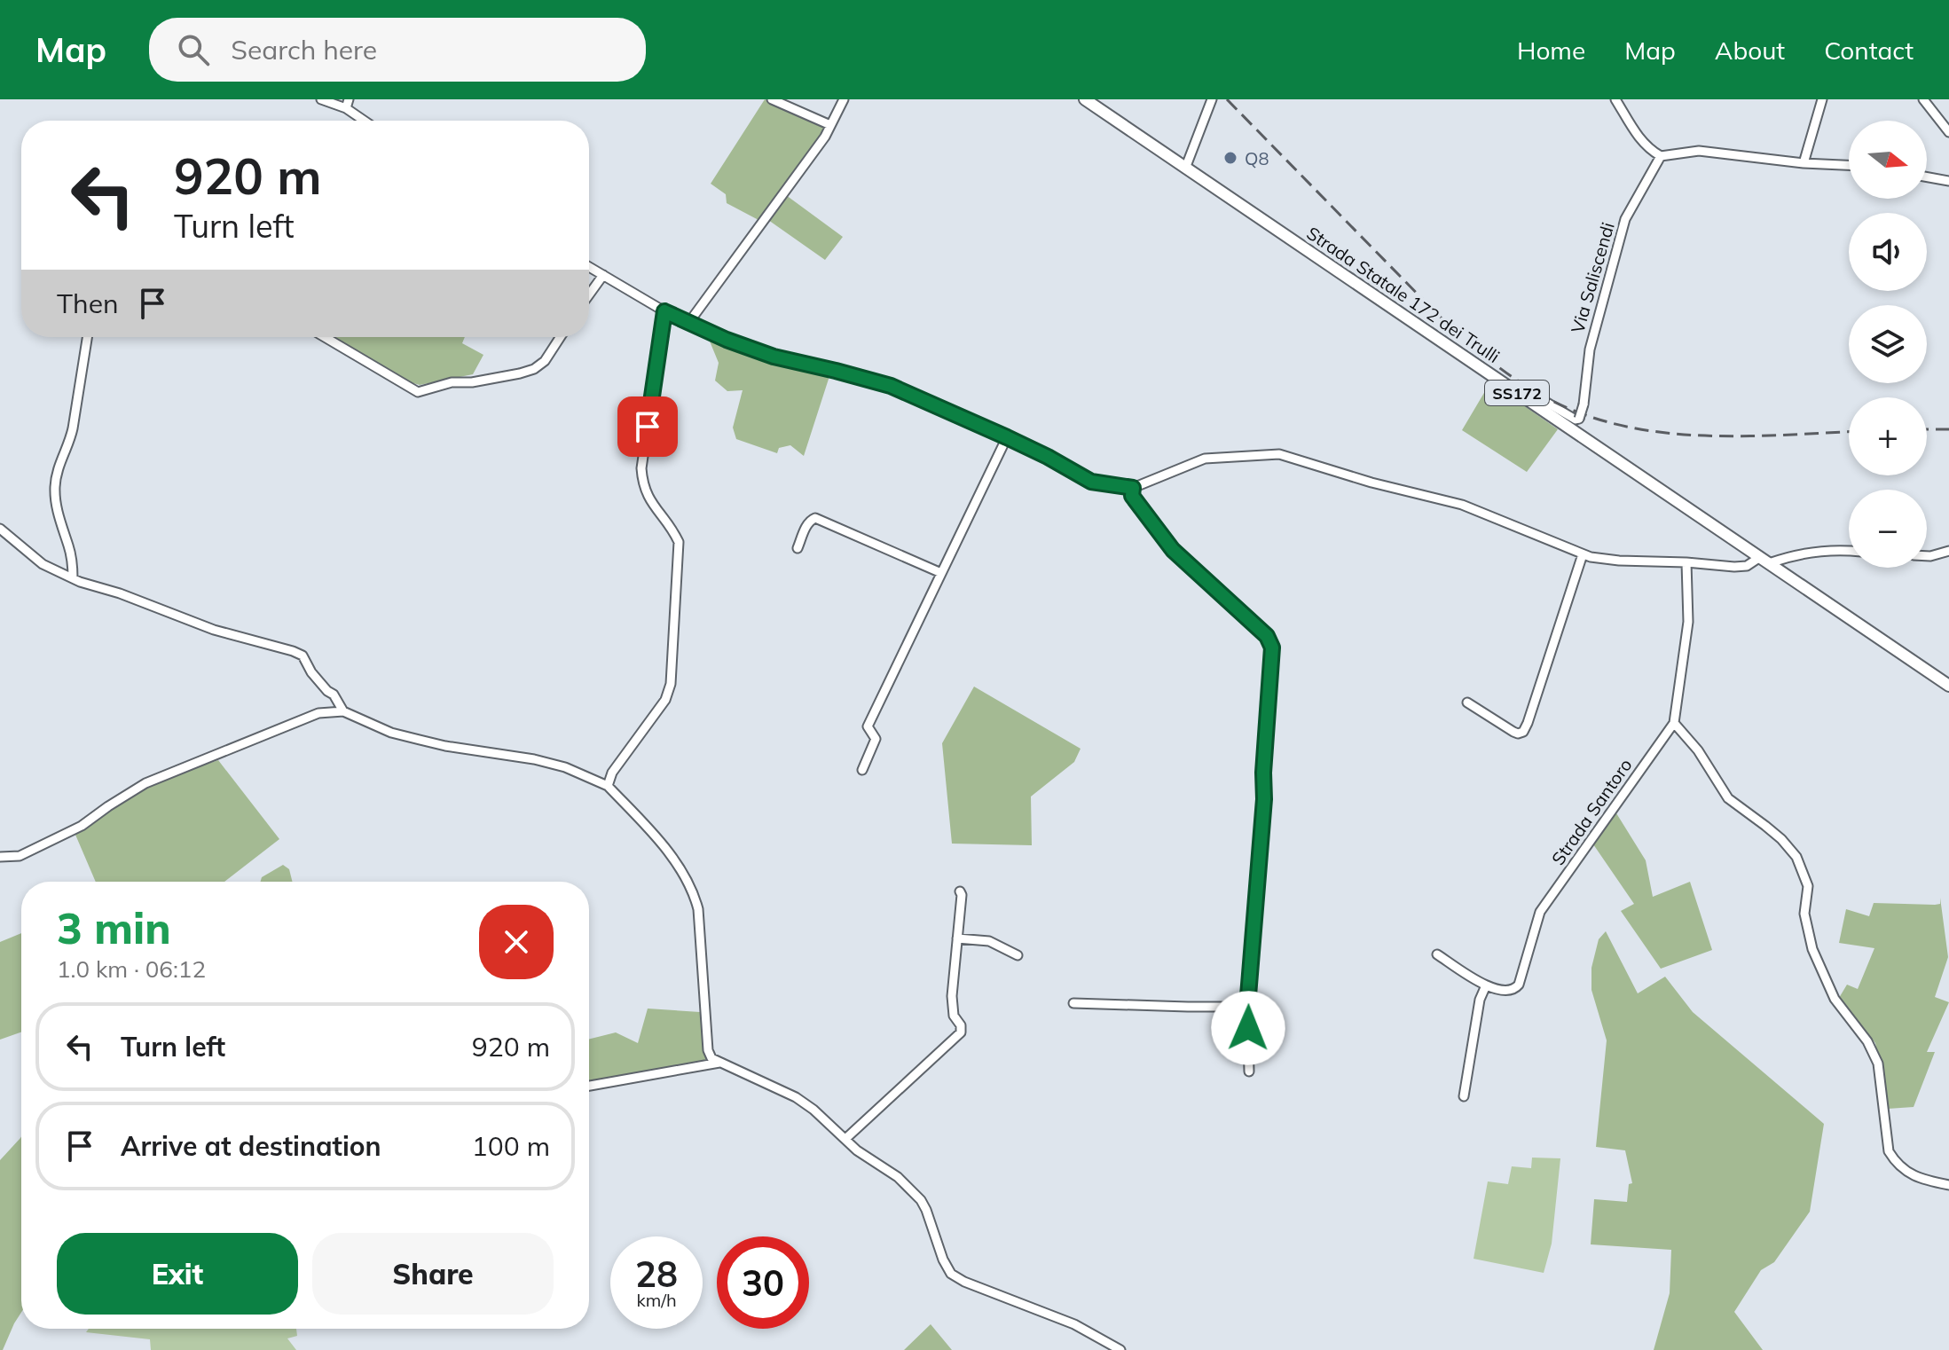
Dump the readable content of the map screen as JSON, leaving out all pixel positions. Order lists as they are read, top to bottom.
{
  "streets": {
    "main road": ["Strada Statale 172 dei Trulli", "SS172"],
    "street": ["Via Saliscendi", "Strada Santoro"]
  },
  "crossings": [
    ["Via Saliscendi", "Strada Statale 172 dei Trulli"]
  ],
  "places": ["Q8"],
  "north": "right",
  "page": {
    "header": "Map",
    "search": "Search here",
    "nav": [
      "Home",
      "Map",
      "About",
      "Contact"
    ],
    "map_buttons": ["+", "−"],
    "turn": ["920 m", "Turn left"],
    "then": "Then",
    "heading": ["3 min", "1.0 km · 06:12"],
    "list": [
      {
        "name": "Turn left",
        "value": "920 m"
      },
      {
        "name": "Arrive at destination",
        "value": "100 m"
      }
    ],
    "buttons": ["Exit", "Share"],
    "speed": "28 km/h",
    "limit": "30"
  }
}
